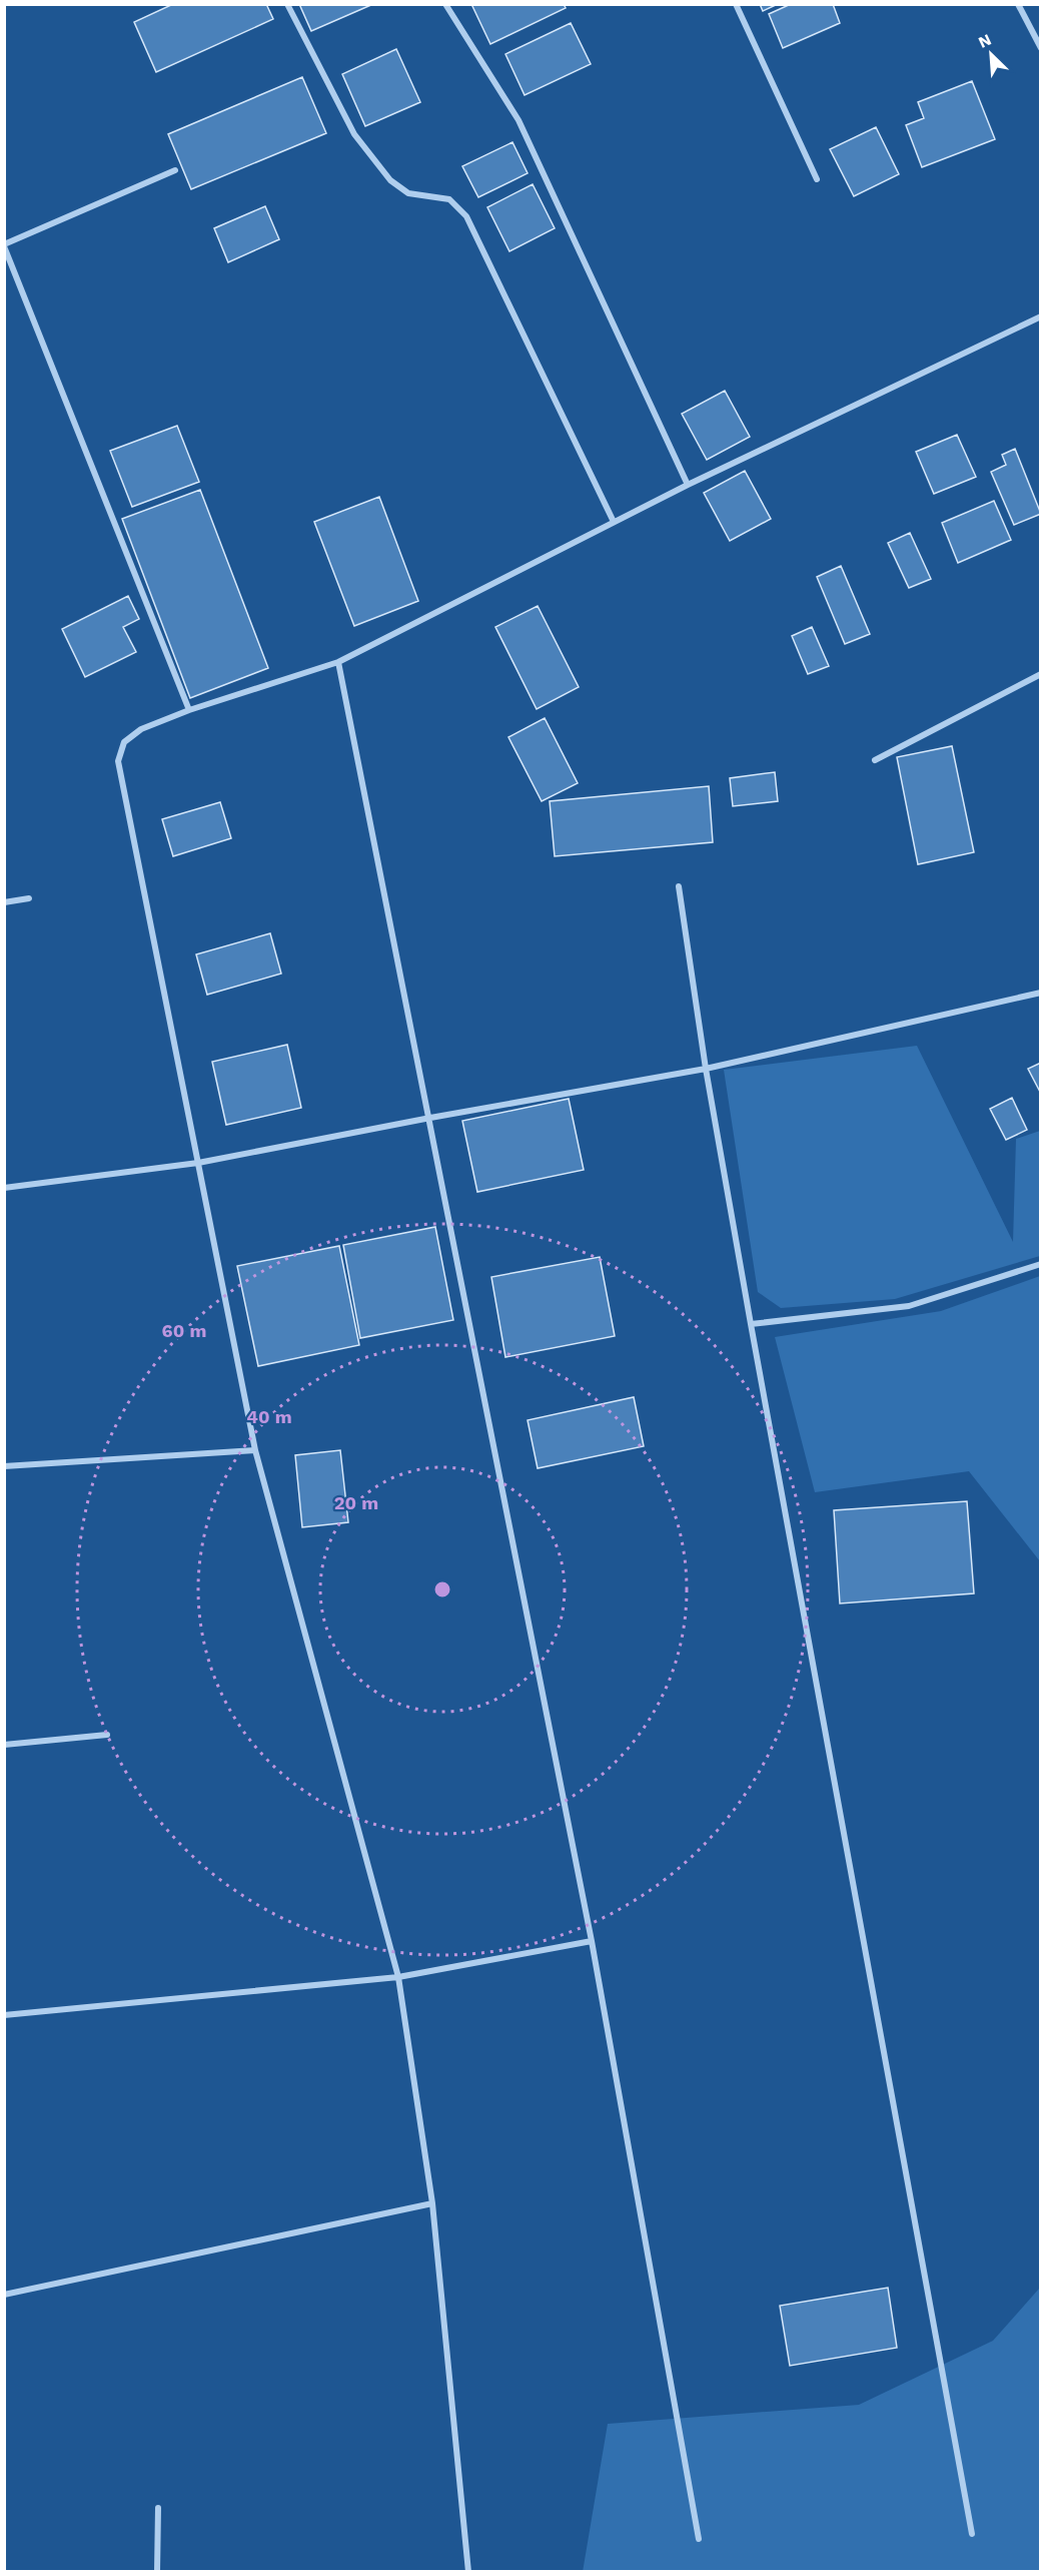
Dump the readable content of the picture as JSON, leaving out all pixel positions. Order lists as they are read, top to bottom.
{
  "north": "top left",
  "rings": ["60 m", "40 m", "20 m"]
}
